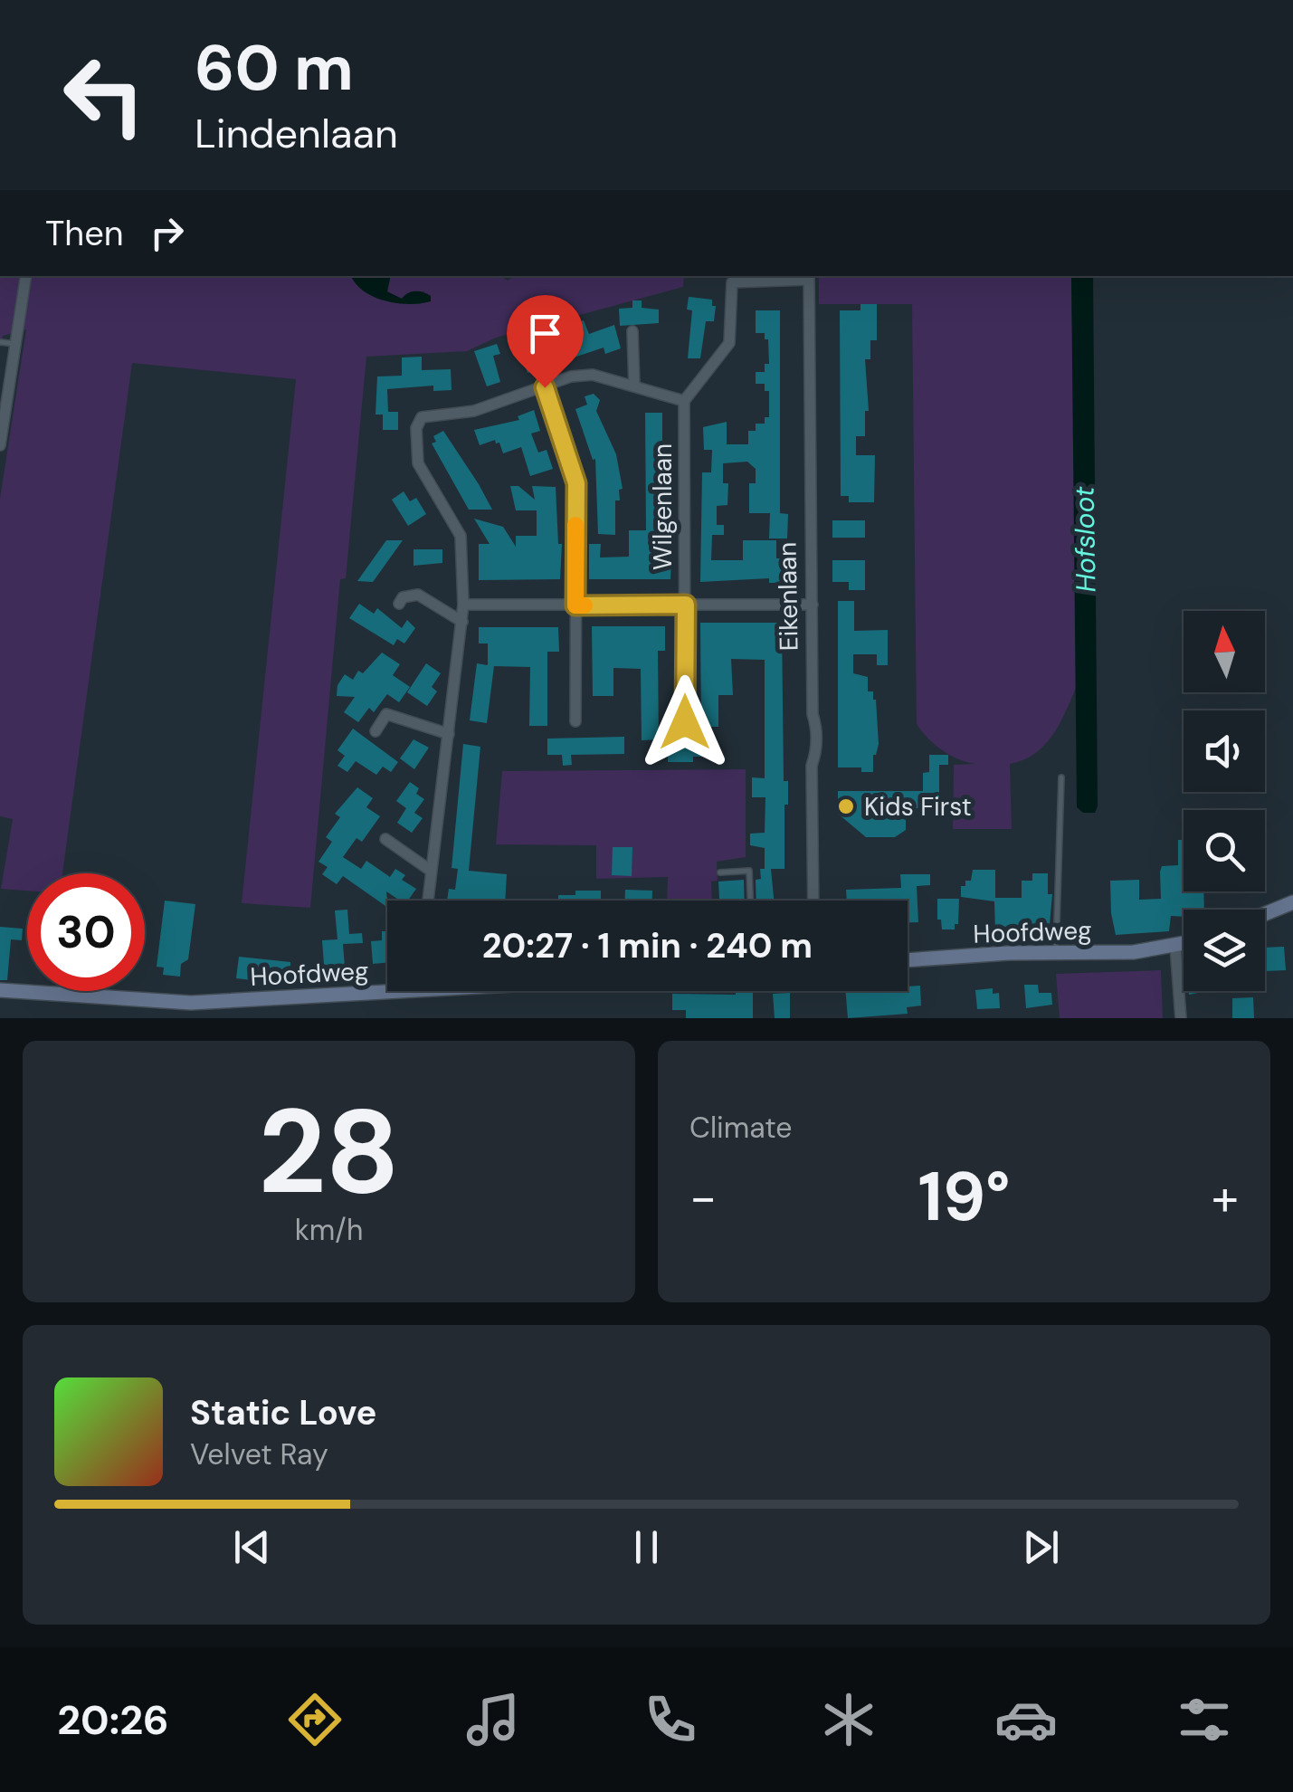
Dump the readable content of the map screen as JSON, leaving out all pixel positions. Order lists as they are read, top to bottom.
{
  "streets": {
    "main road": ["Hoofdweg"],
    "street": ["Wilgenlaan", "Eikenlaan"]
  },
  "water": ["Hofsloot"],
  "places": ["Kids First"],
  "north": "top",
  "page": {
    "turn": ["60 m", "Lindenlaan"],
    "then": "Then",
    "limit": "30",
    "trip": "20:27 · 1 min · 240 m",
    "tile": [
      ["28", "km/h"],
      "Climate"
    ],
    "heat": ["−", "19°", "+"],
    "song": ["Static Love", "Velvet Ray"],
    "tabs": "20:26"
  }
}
